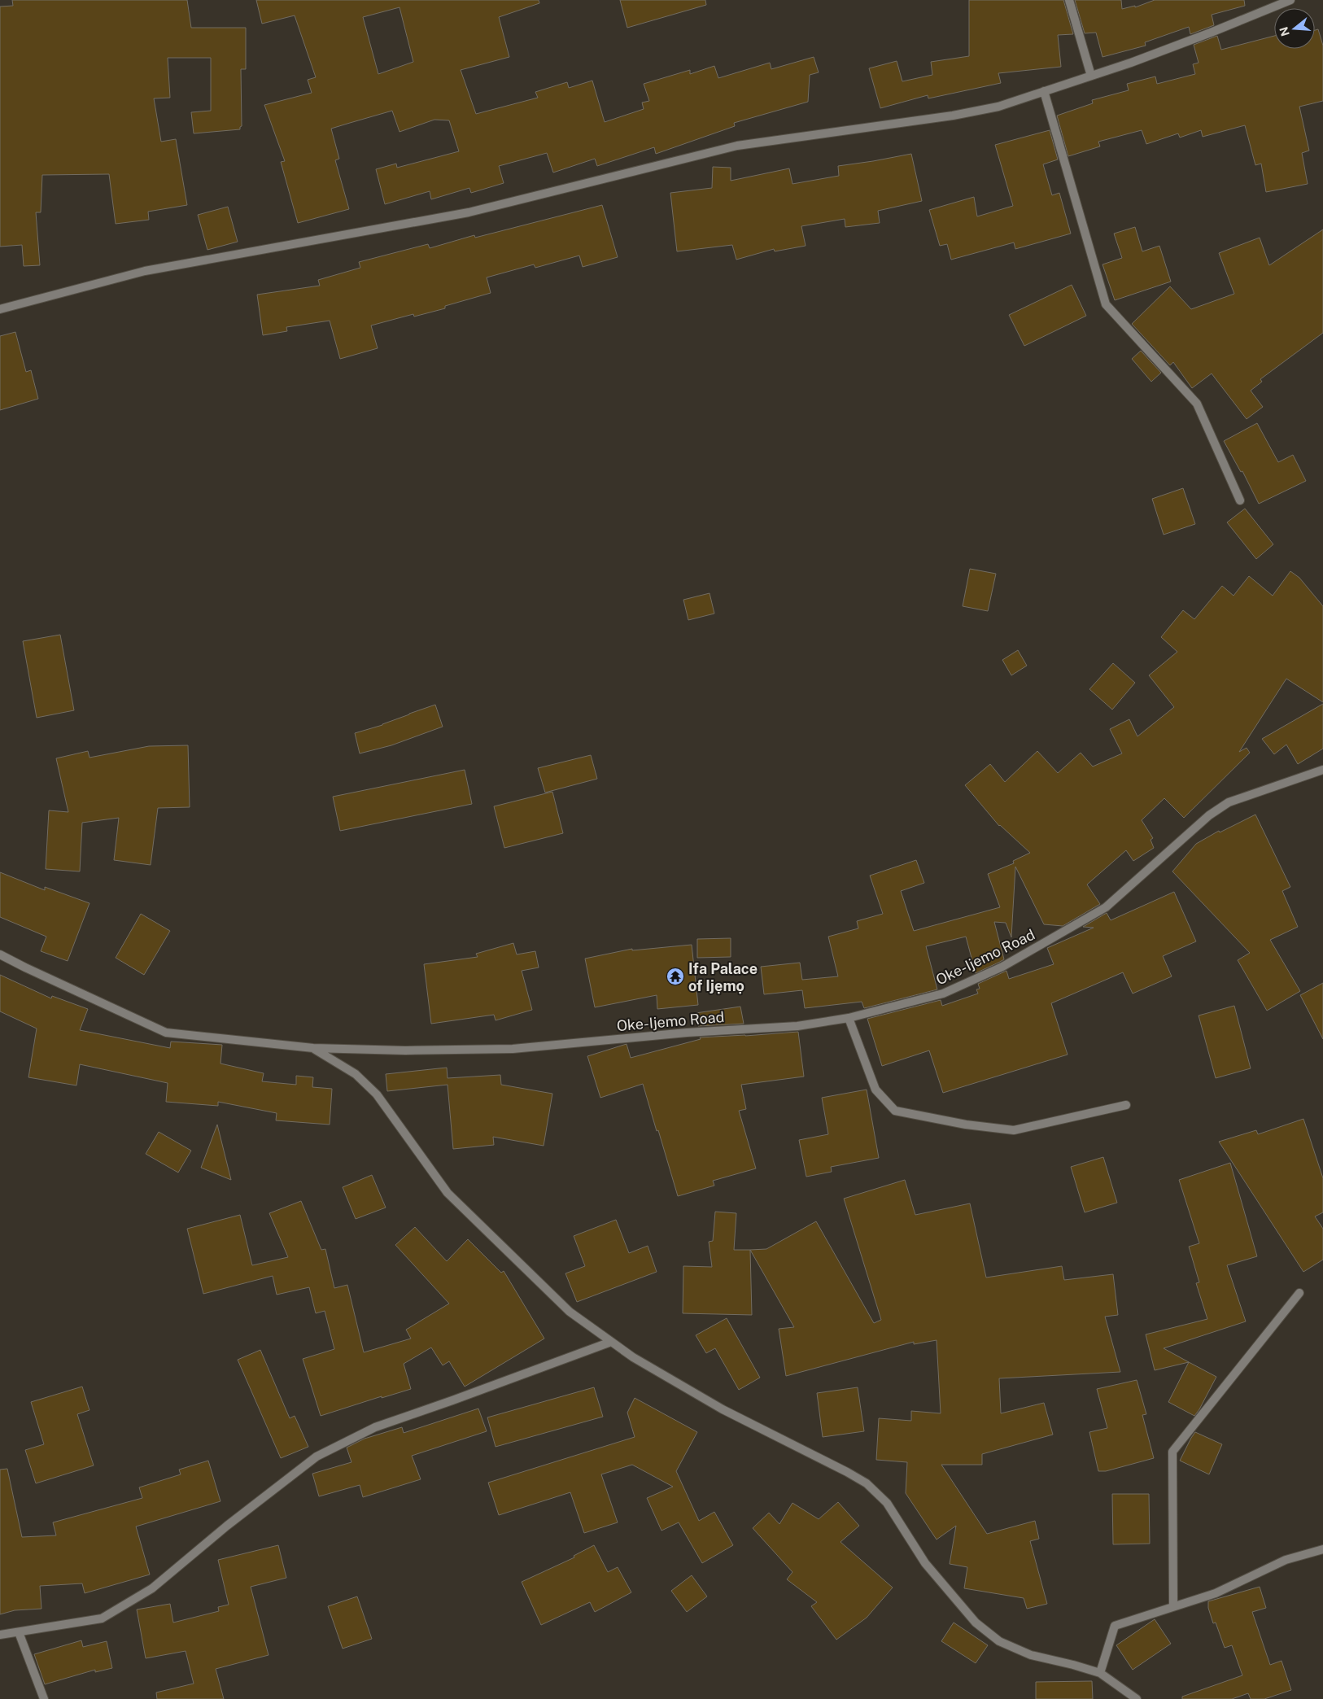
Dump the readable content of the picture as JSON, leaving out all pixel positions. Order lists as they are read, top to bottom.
{
  "streets": {
    "street": ["Oke-Ijemo Road"]
  },
  "places": {
    "temple": ["Ifa Palace of Ijẹmọ"]
  },
  "north": "left"
}
